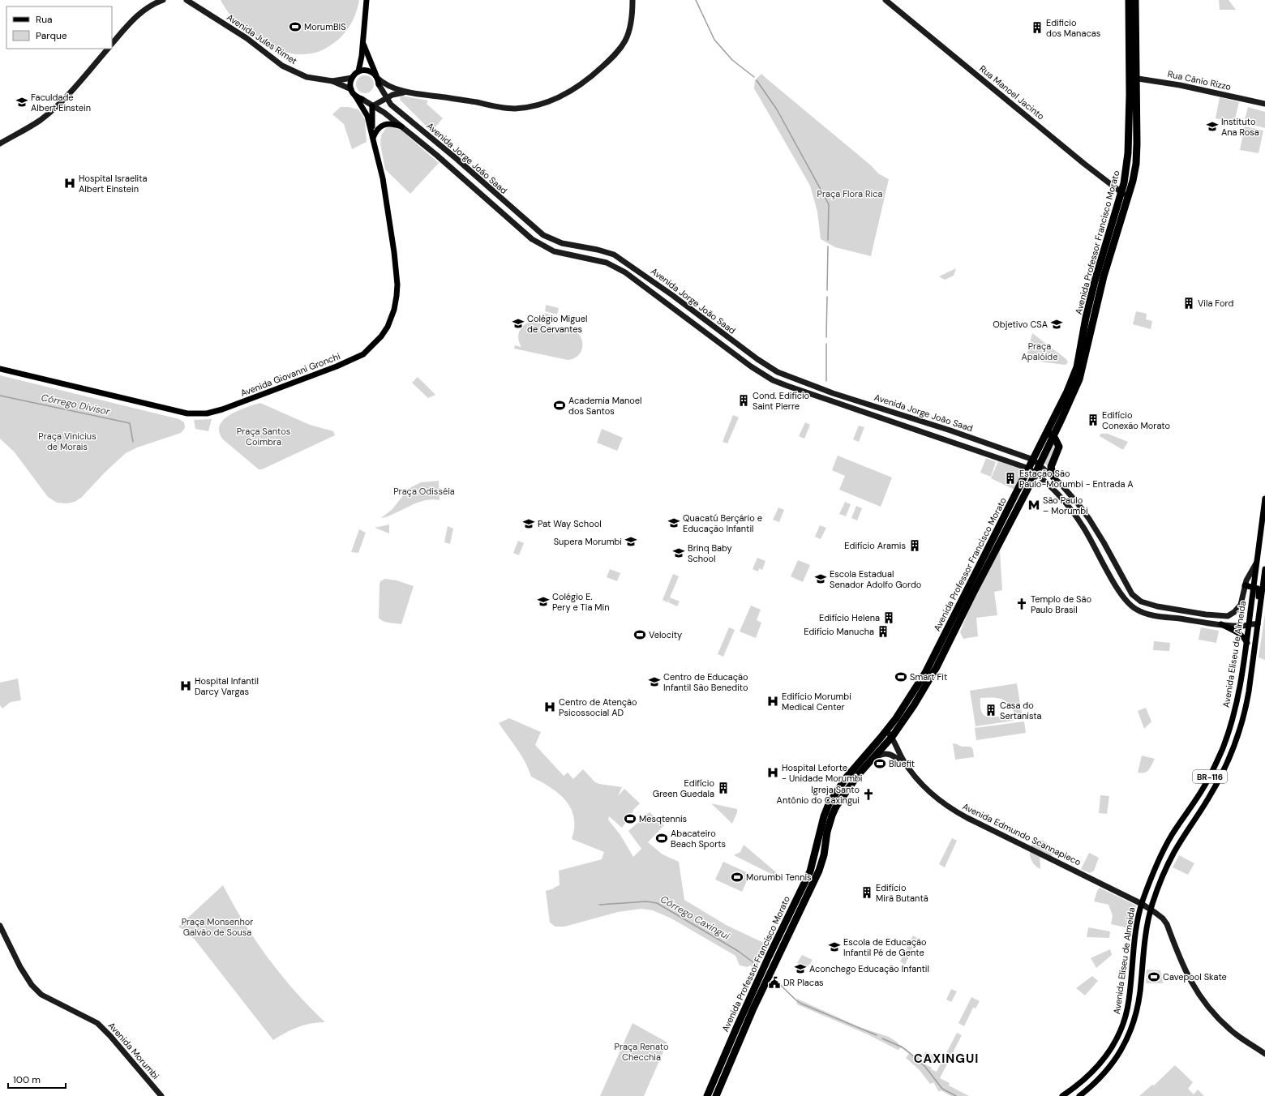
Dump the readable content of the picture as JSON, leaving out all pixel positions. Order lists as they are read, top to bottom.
{
  "streets": {
    "highway": ["Avenida Professor Francisco Morato"],
    "main road": [
      "Avenida Jules Rimet",
      "Rua Cânio Rizzo",
      "Rua Manoel Jacinto",
      "Avenida Jorge João Saad",
      "Avenida Giovanni Gronchi",
      "Avenida Eliseu de Almeida",
      "BR-116",
      "Avenida Edmundo Scannapieco",
      "Avenida Morumbi"
    ]
  },
  "crossings": [
    ["Avenida Jules Rimet", "Avenida Giovanni Gronchi"],
    ["Rua Cânio Rizzo", "Avenida Professor Francisco Morato"],
    ["Rua Manoel Jacinto", "Avenida Professor Francisco Morato"],
    ["Avenida Jorge João Saad", "Avenida Professor Francisco Morato"],
    ["Avenida Jorge João Saad", "Avenida Giovanni Gronchi"],
    ["Avenida Professor Francisco Morato", "Avenida Edmundo Scannapieco"],
    ["Avenida Eliseu de Almeida", "Avenida Edmundo Scannapieco"]
  ],
  "districts": ["CAXINGUI"],
  "water": ["Córrego Divisor", "Córrego Caxingui"],
  "parks": [
    "Praça Flora Rica",
    "Praça Apalóide",
    "Praça Santos Coimbra",
    "Praça Vinicius de Morais",
    "Praça Odisséia",
    "Praça Monsenhor Galvão de Sousa",
    "Praça Renato Checchia"
  ],
  "places": {
    "sports": [
      "MorumBIS",
      "Academia Manoel dos Santos",
      "Velocity",
      "Smart Fit",
      "Bluefit",
      "Mesqtennis",
      "Abacateiro Beach Sports",
      "Morumbi Tennis",
      "Cavepool Skate"
    ],
    "building": [
      "Edificio dos Manacas",
      "Vila Ford",
      "Cond. Edifício Saint Pierre",
      "Edifício Conexão Morato",
      "Estação São Paulo-Morumbi - Entrada A",
      "Edifício Aramis",
      "Edifício Helena",
      "Edifício Manucha",
      "Casa do Sertanista",
      "Edifício Green Guedala",
      "Edifício Mirã Butantã"
    ],
    "school or university": [
      "Faculdade Albert Einstein",
      "Instituto Ana Rosa",
      "Colégio Miguel de Cervantes",
      "Objetivo CSA",
      "Quacatú Berçário e Educação Infantil",
      "Pat Way School",
      "Supera Morumbi",
      "Brinq Baby School",
      "Escola Estadual Senador Adolfo Gordo",
      "Colégio E. Pery e Tia Min",
      "Centro de Educação Infantil São Benedito",
      "Escola de Educação Infantil Pé de Gente",
      "Aconchego Educação Infantil"
    ],
    "hospital": [
      "Hospital Israelita Albert Einstein",
      "Hospital Infantil Darcy Vargas",
      "Edifício Morumbi Medical Center",
      "Centro de Atenção Psicossocial AD",
      "Hospital Leforte - Unidade Morumbi"
    ],
    "metro station": ["São Paulo – Morumbi"],
    "church": ["Templo de São Paulo Brasil", "Igreja Santo Antônio do Caxingui"],
    "public building": ["DR Placas"]
  },
  "legend": ["Rua", "Parque"],
  "scale_bar": "100 m"
}
